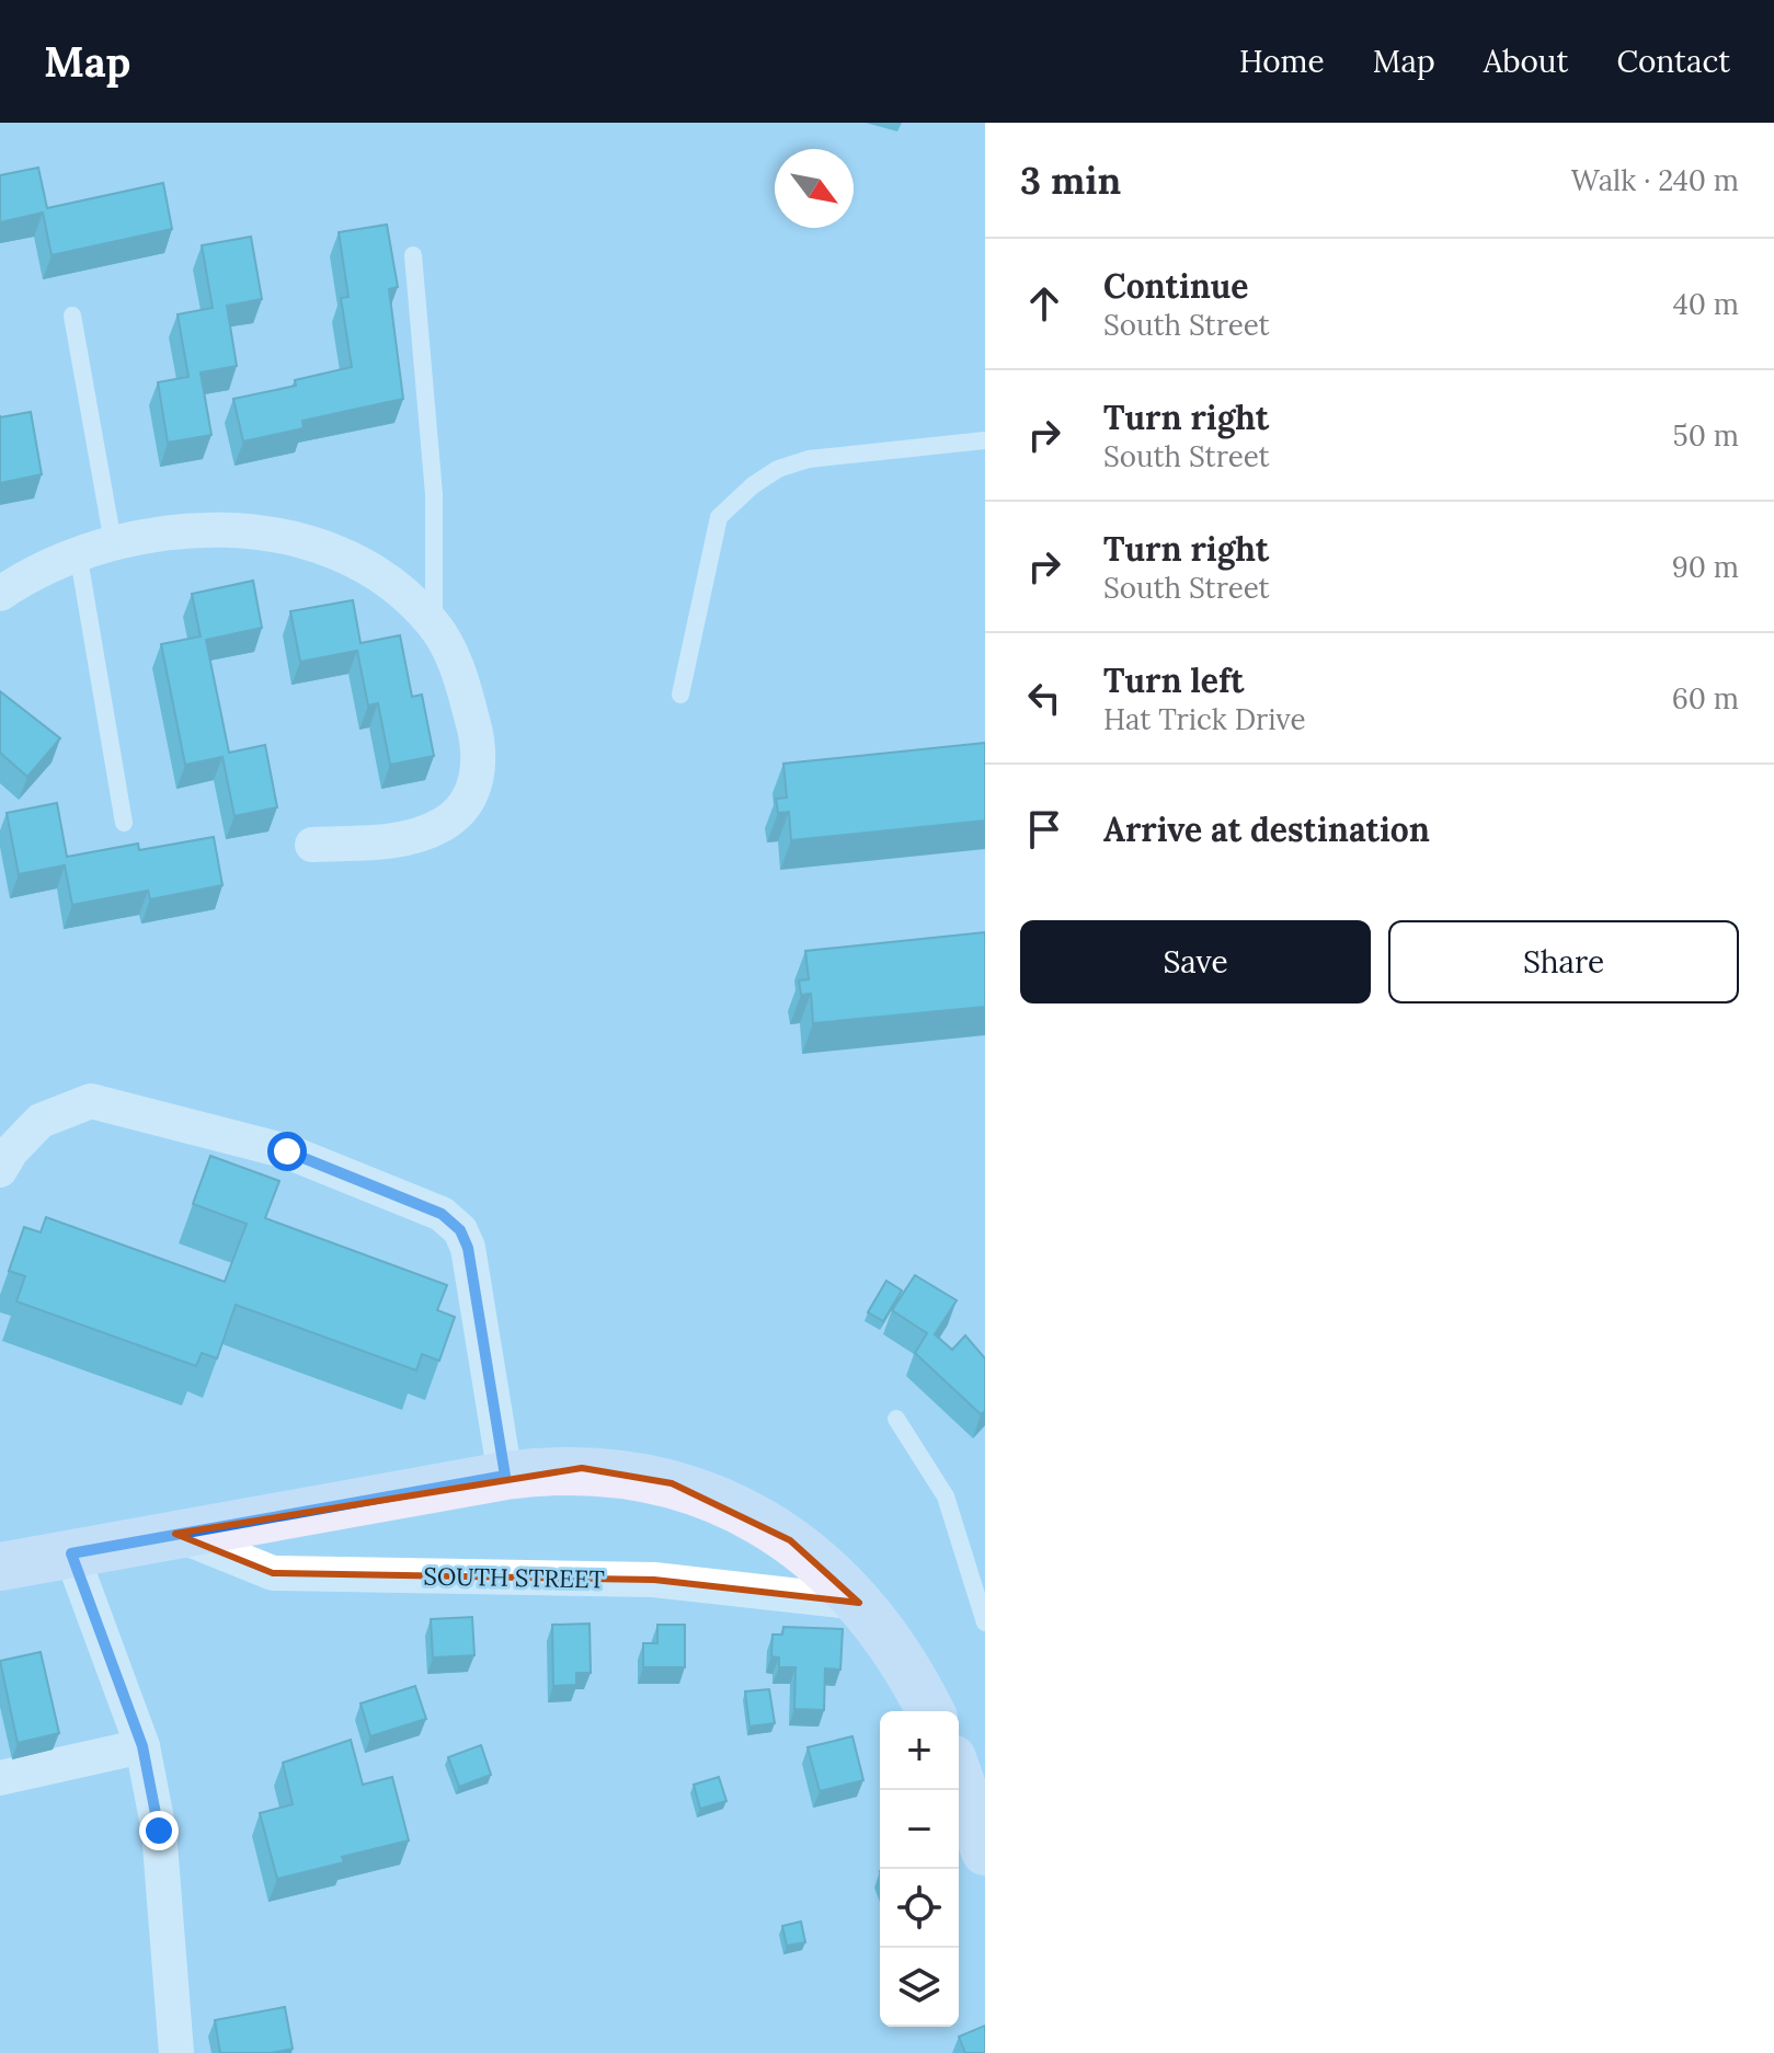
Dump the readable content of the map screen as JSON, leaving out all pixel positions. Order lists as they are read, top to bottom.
{
  "streets": {
    "street": ["SOUTH STREET"]
  },
  "north": "bottom right",
  "page": {
    "header": "Map",
    "nav": [
      "Home",
      "Map",
      "About",
      "Contact"
    ],
    "heading": ["3 min", "Walk · 240 m"],
    "list": [
      ["Continue", "South Street", "40 m"],
      ["Turn right", "South Street", "50 m"],
      ["Turn right", "South Street", "90 m"],
      ["Turn left", "Hat Trick Drive", "60 m"],
      "Arrive at destination"
    ],
    "buttons": ["Save", "Share"],
    "map_buttons": ["+", "−"]
  }
}
